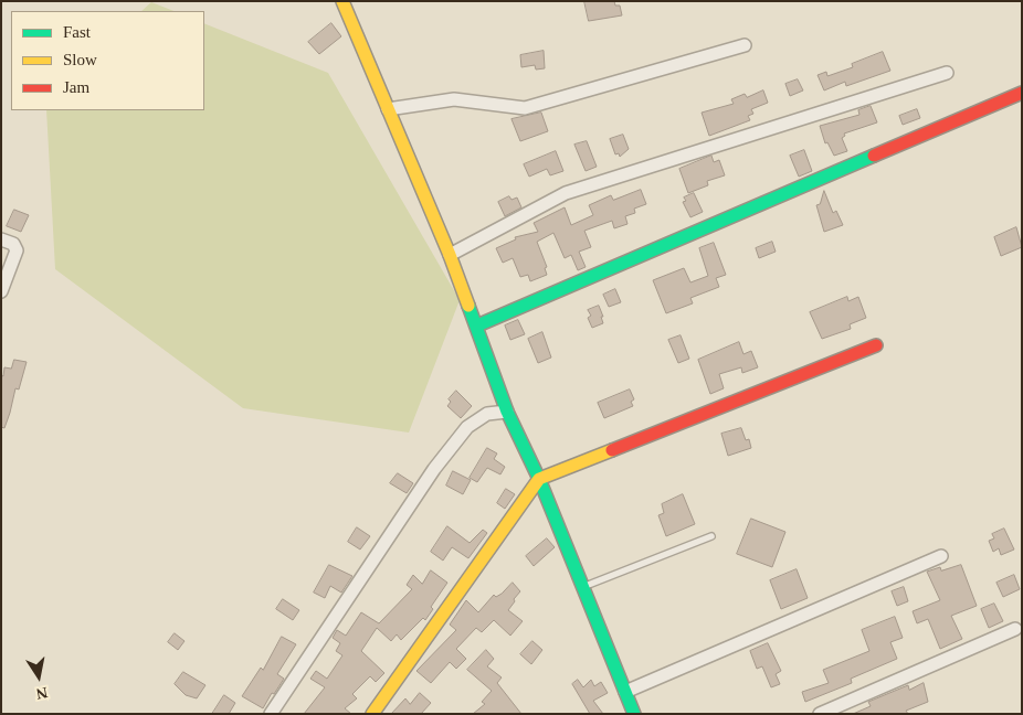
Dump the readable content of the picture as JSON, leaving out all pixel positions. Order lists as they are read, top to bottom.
{
  "legend": ["Fast", "Slow", "Jam"],
  "north": "bottom"
}
